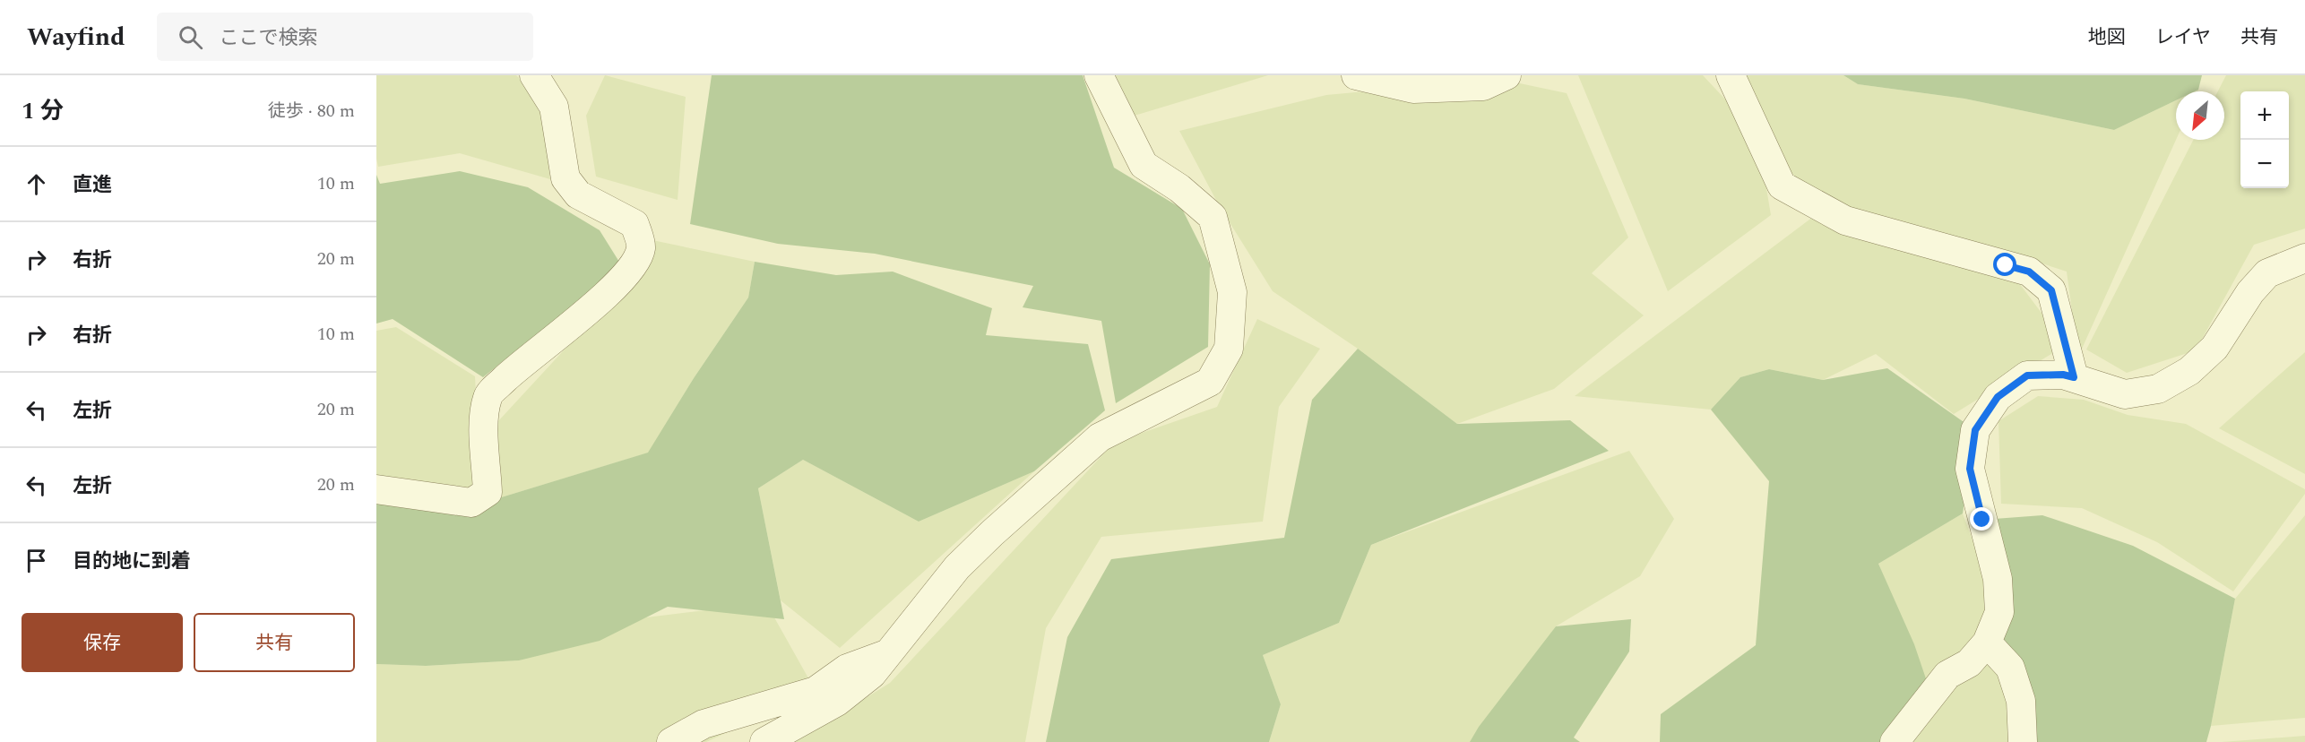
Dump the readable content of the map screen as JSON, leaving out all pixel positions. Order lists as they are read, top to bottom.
{
  "north": "bottom left",
  "page": {
    "header": "Wayfind",
    "search": "ここで検索",
    "nav": ["地図", "レイヤ", "共有"],
    "heading": ["1 分", "徒歩 · 80 m"],
    "map_buttons": ["+", "−"],
    "list": [
      ["直進", "10 m"],
      ["右折", "20 m"],
      ["右折", "10 m"],
      ["左折", "20 m"],
      ["左折", "20 m"],
      "目的地に到着"
    ],
    "buttons": ["保存", "共有"]
  }
}
